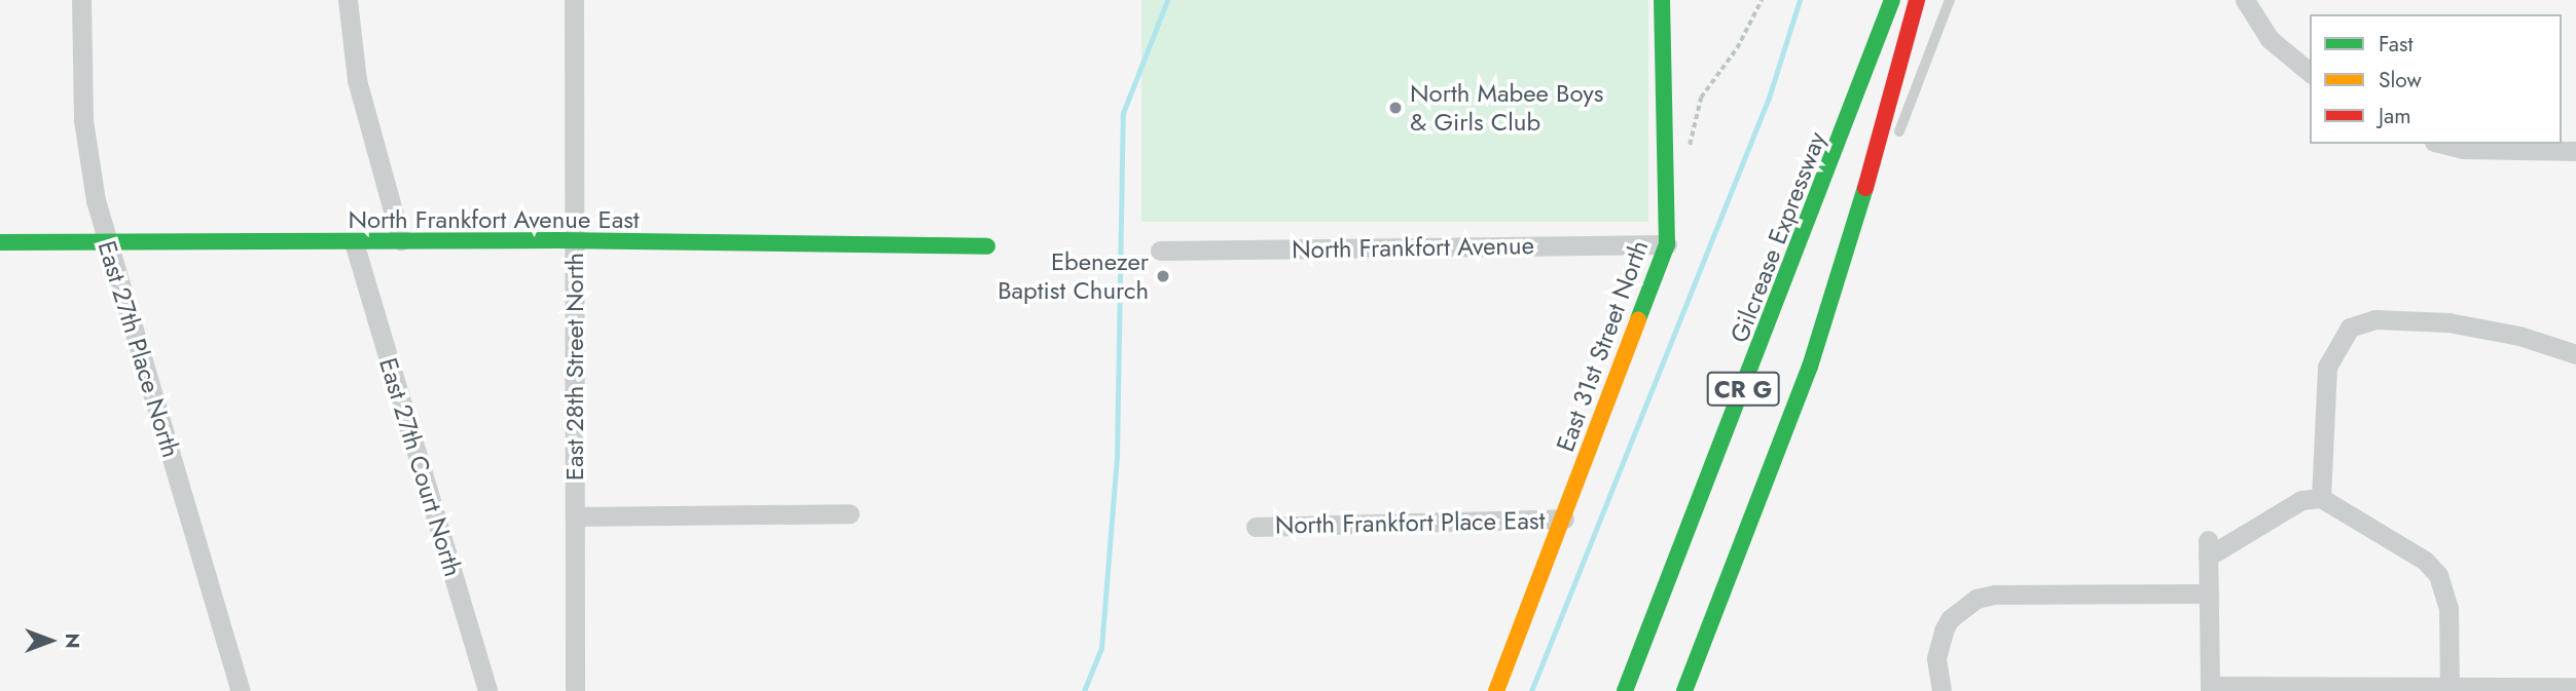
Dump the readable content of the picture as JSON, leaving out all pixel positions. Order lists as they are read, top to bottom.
{
  "streets": {
    "main road": [
      "North Frankfort Avenue East",
      "Gilcrease Expressway",
      "East 31st Street North",
      "CR G"
    ],
    "street": [
      "North Frankfort Avenue",
      "East 27th Place North",
      "East 28th Street North",
      "East 27th Court North",
      "North Frankfort Place East"
    ]
  },
  "crossings": [
    ["North Frankfort Avenue East", "East 27th Place North"],
    ["North Frankfort Avenue East", "East 28th Street North"],
    ["North Frankfort Avenue East", "East 27th Court North"],
    ["North Frankfort Avenue", "East 31st Street North"],
    ["East 31st Street North", "North Frankfort Place East"]
  ],
  "places": ["North Mabee Boys & Girls Club", "Ebenezer Baptist Church"],
  "legend": ["Fast", "Slow", "Jam"],
  "north": "right"
}
